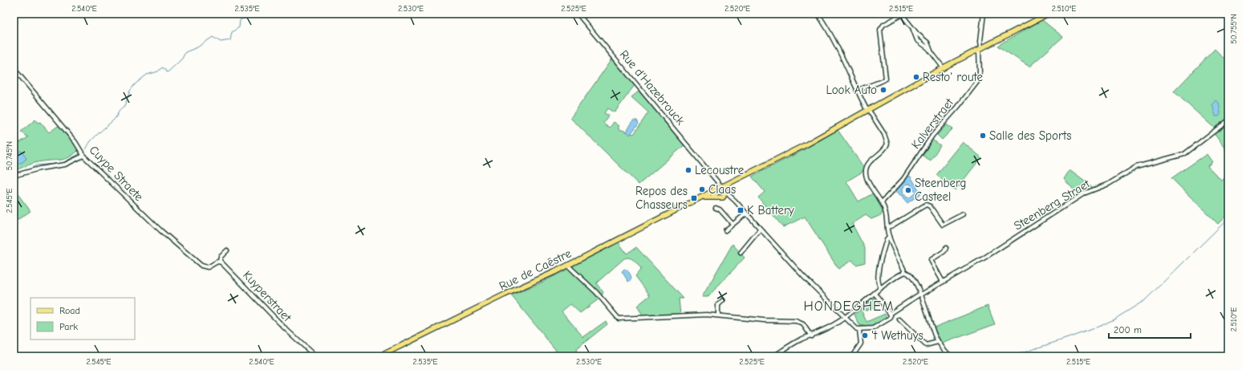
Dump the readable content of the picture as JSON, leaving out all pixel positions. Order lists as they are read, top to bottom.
{
  "streets": {
    "main road": ["Rue de Caëstre"],
    "street": [
      "Rue d'Hazebrouck",
      "Kalverstraet",
      "Cuype Straete",
      "Steenberg Straet",
      "Kuyperstraet"
    ]
  },
  "crossings": [
    ["Rue d'Hazebrouck", "Rue de Caëstre"],
    ["Cuype Straete", "Kuyperstraet"]
  ],
  "districts": ["HONDEGHEM"],
  "places": {
    "other": [
      "Resto' route",
      "Look Auto",
      "Salle des Sports",
      "Lecoustre",
      "Claas",
      "Steenberg Casteel",
      "'t Wethuys"
    ],
    "transit": ["Repos des Chasseurs", "K Battery"]
  },
  "legend": ["Road", "Park"],
  "scale_bar": "200 m",
  "coordinates": [
    "2.540°E",
    "2.535°E",
    "2.530°E",
    "2.525°E",
    "2.520°E",
    "2.515°E",
    "2.510°E",
    "50.755°N",
    "50.745°N",
    "2.545°E"
  ]
}
